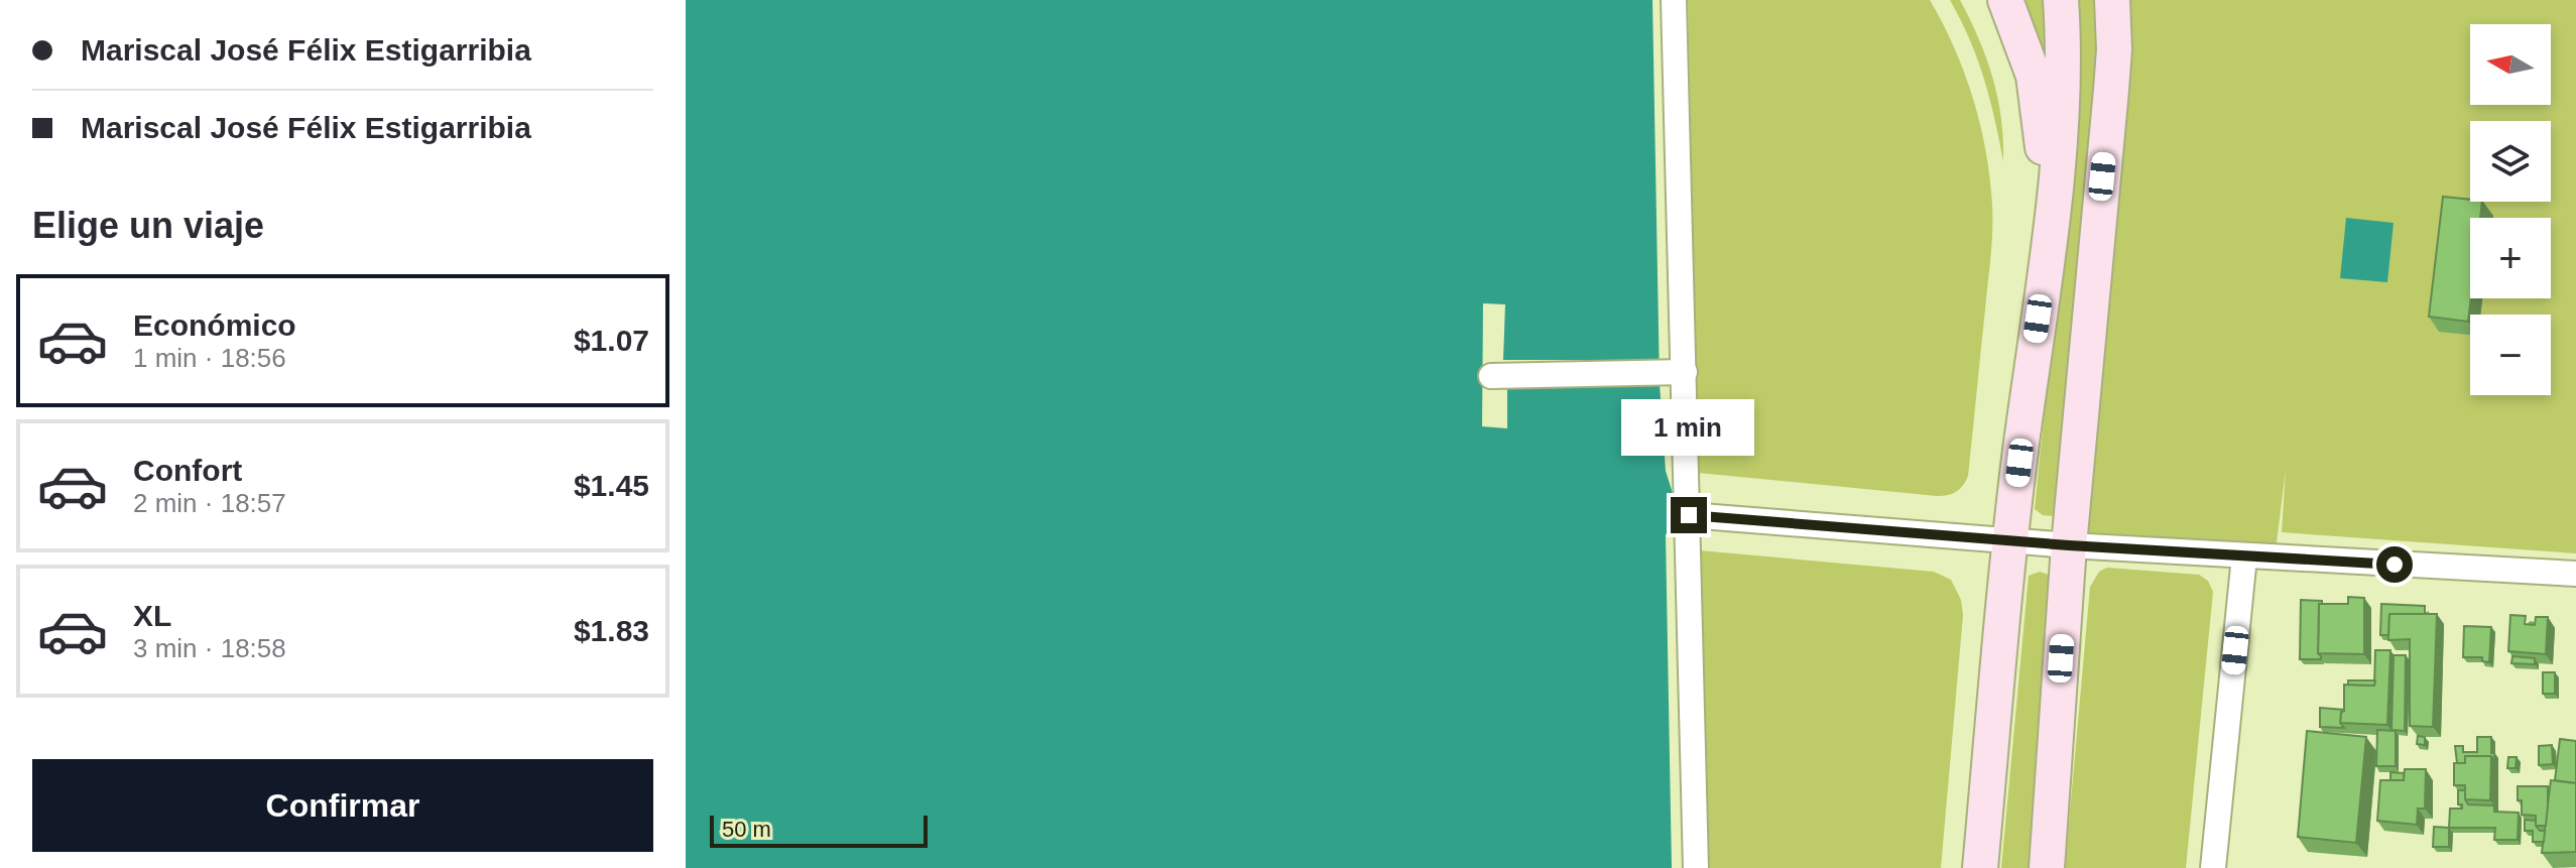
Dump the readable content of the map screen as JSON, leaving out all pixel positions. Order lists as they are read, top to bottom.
{
  "scale_bar": "50 m",
  "north": "left",
  "page": {
    "banner": ["Mariscal José Félix Estigarribia", "Mariscal José Félix Estigarribia"],
    "map_buttons": ["+", "−"],
    "heading": "Elige un viaje",
    "list": [
      {
        "name": "Económico",
        "note": "1 min · 18:56",
        "value": "$1.07"
      },
      {
        "name": "Confort",
        "note": "2 min · 18:57",
        "value": "$1.45"
      },
      {
        "name": "XL",
        "note": "3 min · 18:58",
        "value": "$1.83"
      }
    ],
    "bubble": "1 min",
    "buttons": "Confirmar",
    "scale": "50 m"
  }
}
